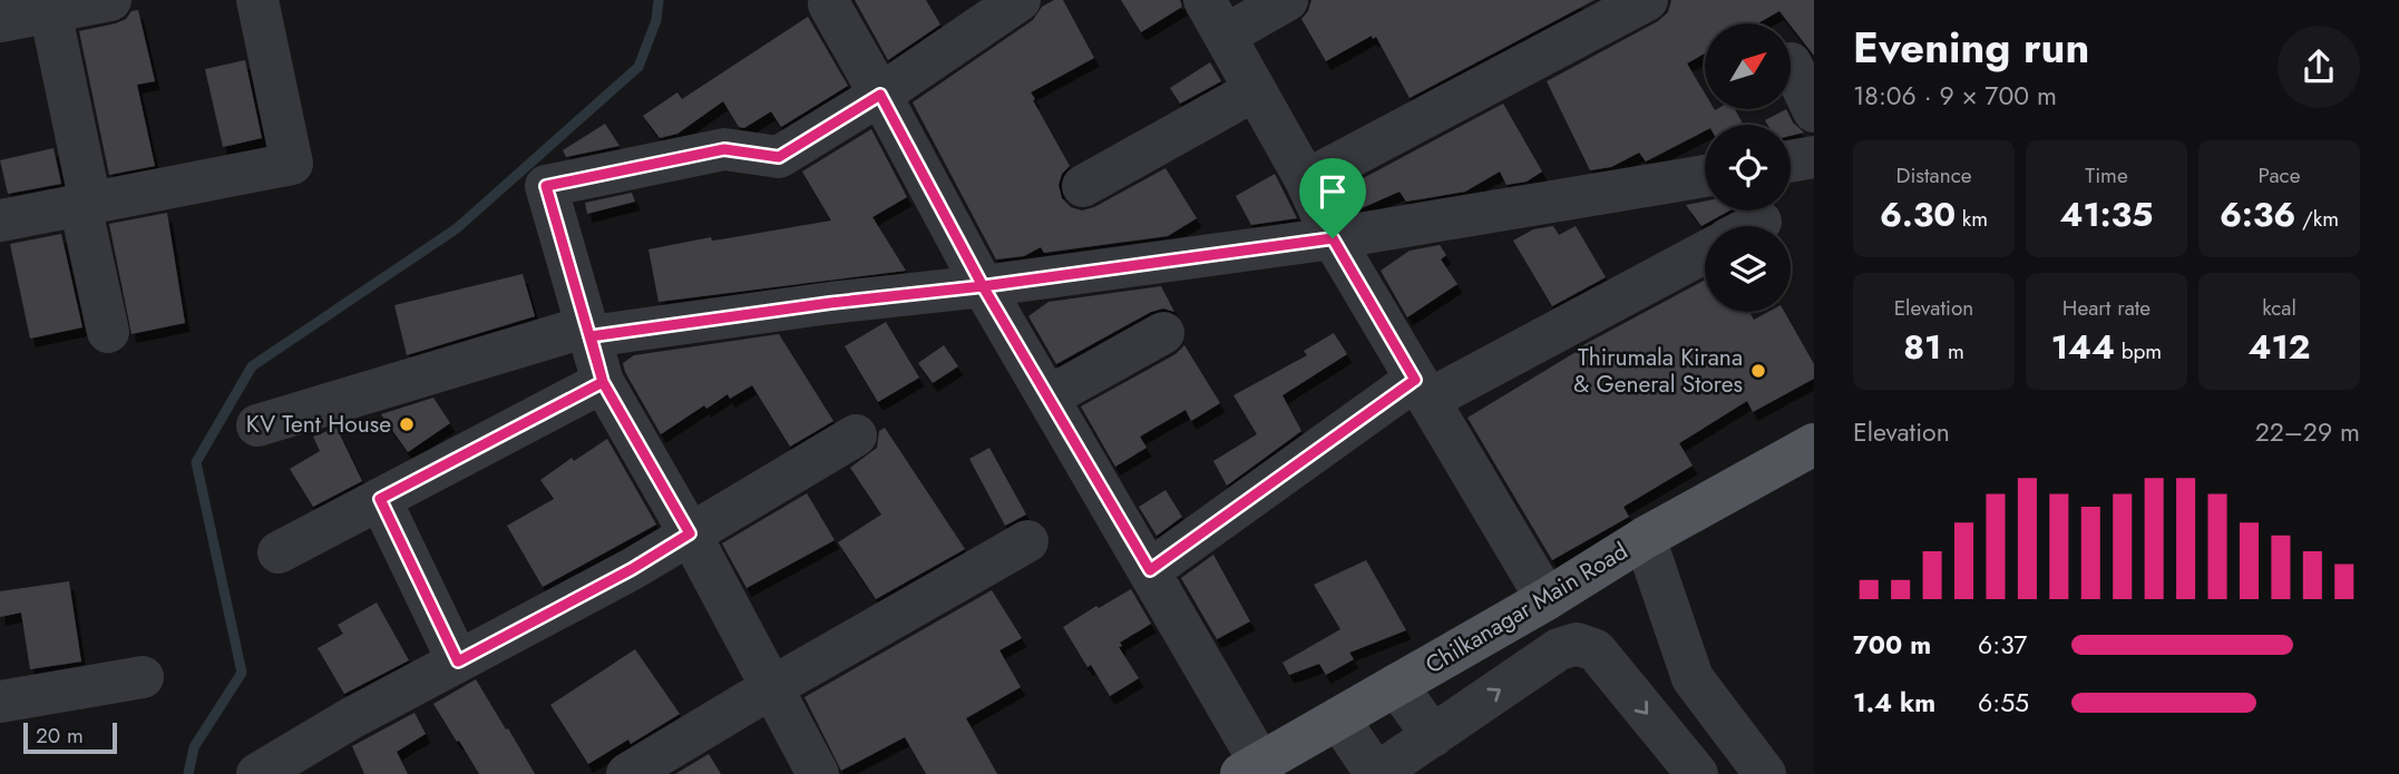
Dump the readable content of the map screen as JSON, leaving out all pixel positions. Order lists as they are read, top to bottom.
{
  "streets": {
    "main road": ["Chilkanagar Main Road"]
  },
  "places": ["Thirumala Kirana & General Stores", "KV Tent House"],
  "scale_bar": "20 m",
  "north": "top right",
  "page": {
    "heading": ["Evening run", "18:06 · 9 × 700 m"],
    "stats": [
      ["Distance", "6.30 km"],
      ["Time", "41:35"],
      ["Pace", "6:36 /km"],
      ["Elevation", "81 m"],
      ["Heart rate", "144 bpm"],
      ["kcal", "412"]
    ],
    "chart": ["Elevation", "22–29 m"],
    "list": [
      {
        "name": "700 m",
        "note": "6:37"
      },
      {
        "name": "1.4 km",
        "note": "6:55"
      }
    ],
    "scale": "20 m"
  }
}
